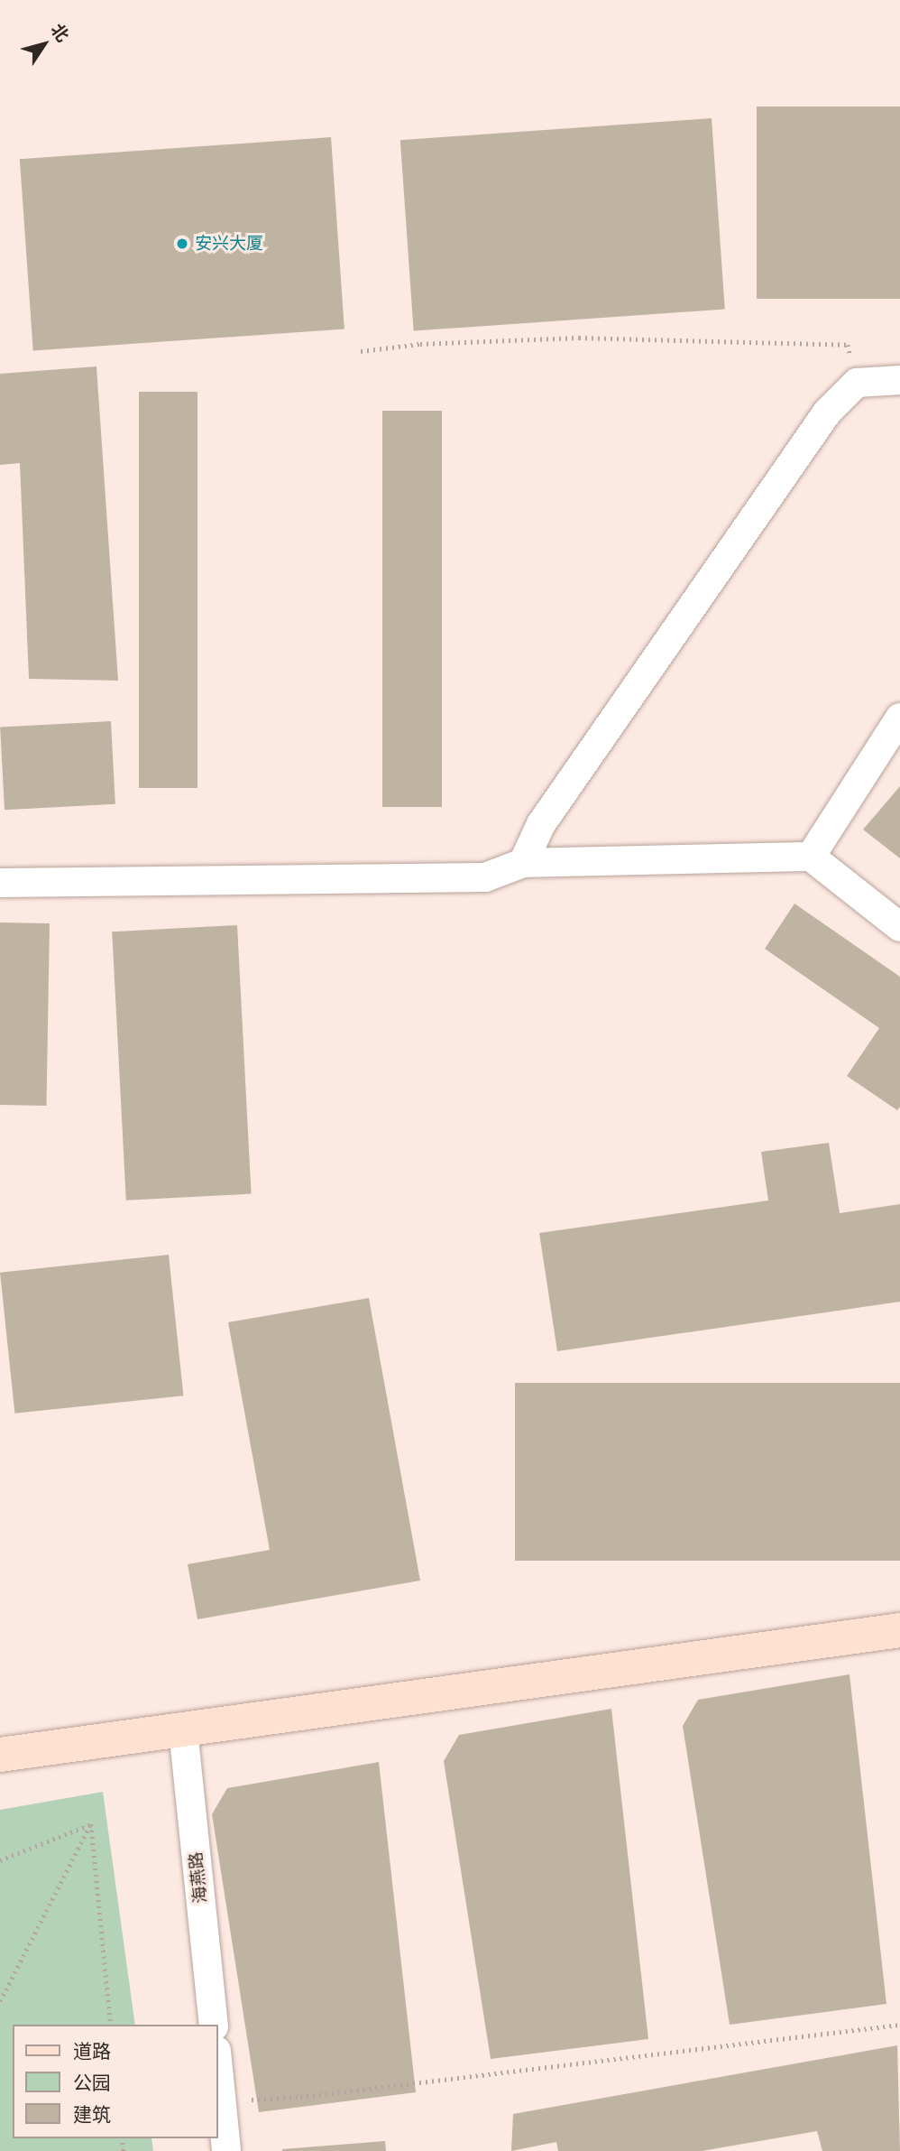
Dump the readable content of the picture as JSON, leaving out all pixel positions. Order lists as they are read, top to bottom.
{
  "streets": {
    "street": ["海燕路"]
  },
  "places": ["安兴大厦"],
  "legend": ["道路", "公园", "建筑"],
  "north": "top right"
}
